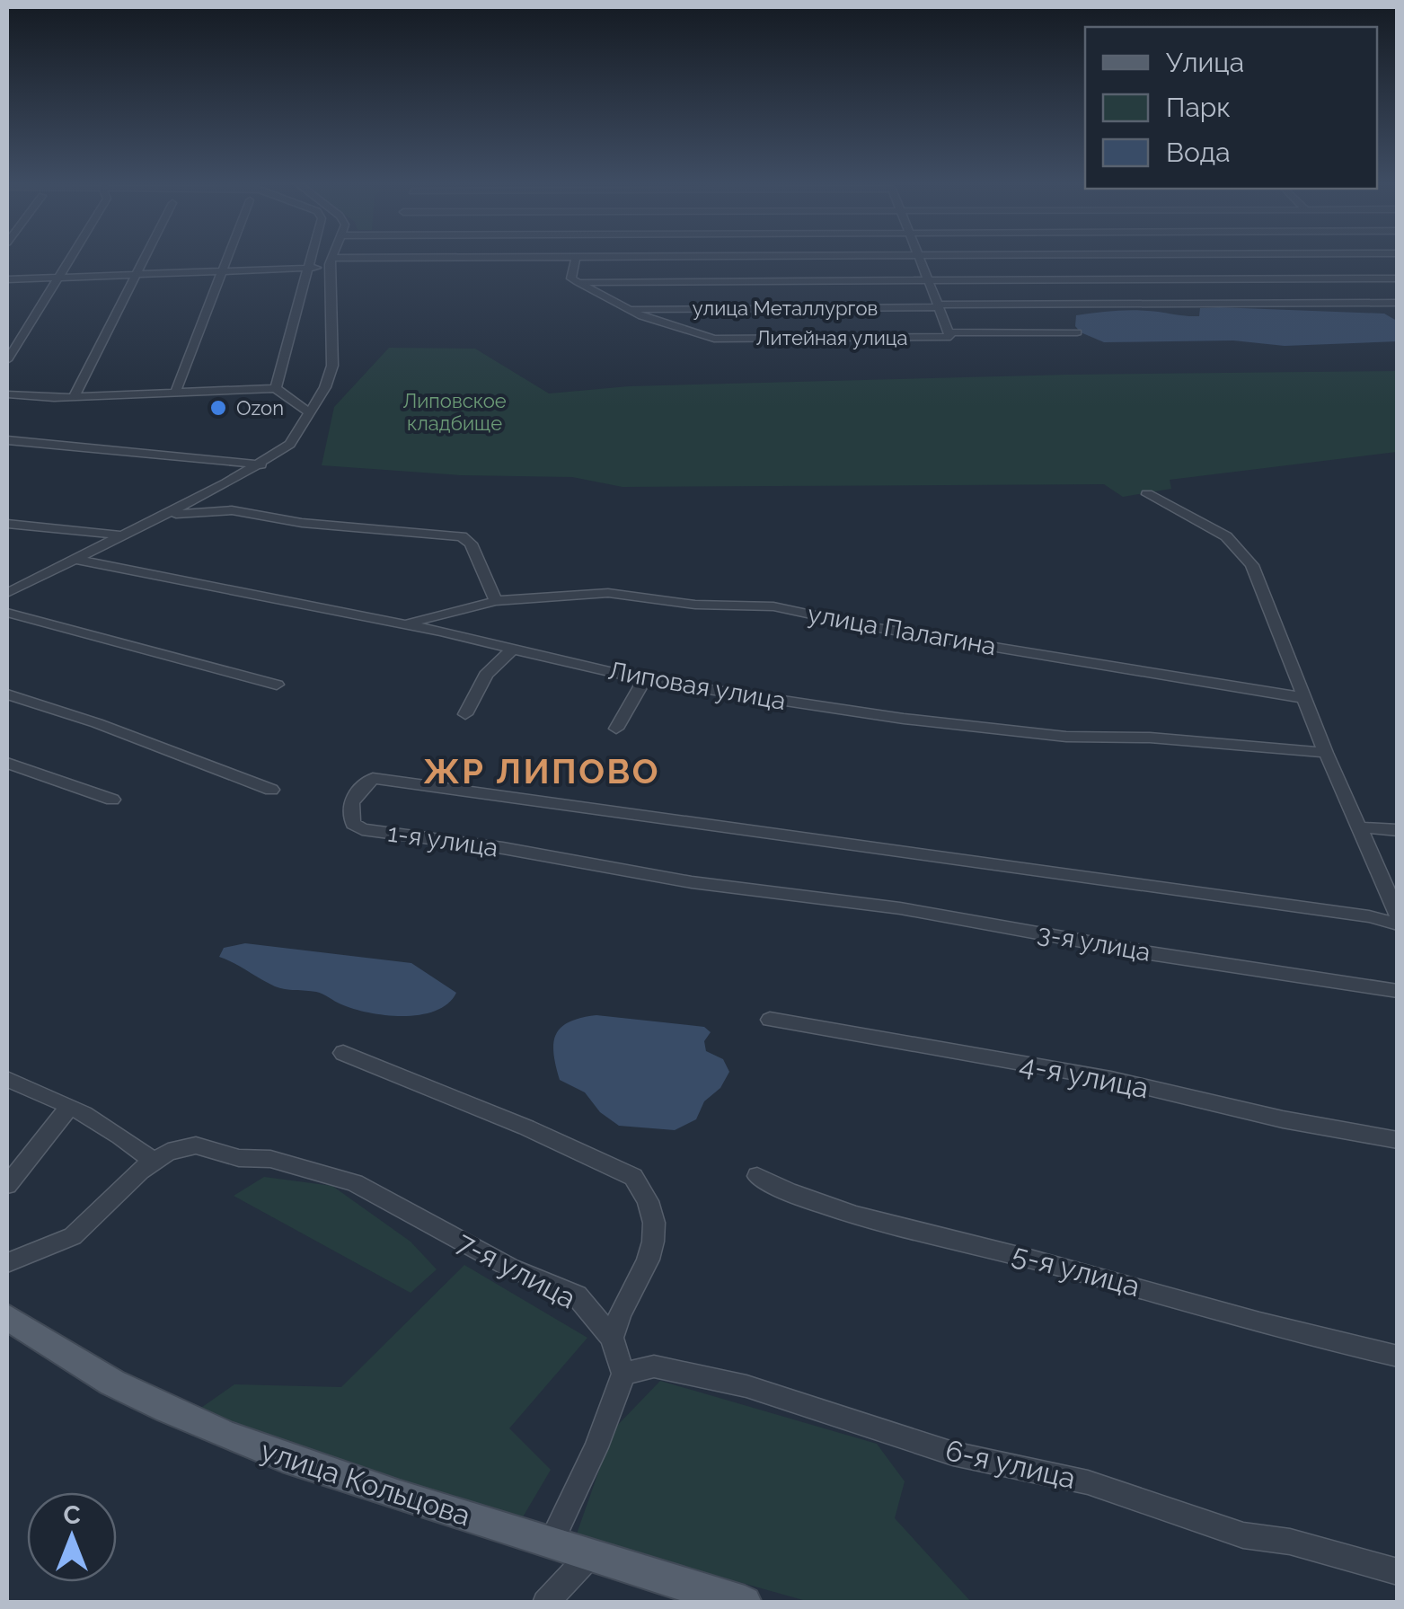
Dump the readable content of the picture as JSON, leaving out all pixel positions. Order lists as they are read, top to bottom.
{
  "streets": {
    "main road": ["улица Кольцова"],
    "street": [
      "улица Металлургов",
      "Литейная улица",
      "улица Палагина",
      "Липовая улица",
      "1-я улица",
      "3-я улица",
      "4-я улица",
      "7-я улица",
      "5-я улица",
      "6-я улица"
    ]
  },
  "crossings": [
    ["улица Металлургов", "Литейная улица"],
    ["улица Палагина", "Липовая улица"],
    ["1-я улица", "3-я улица"]
  ],
  "districts": ["ЖР ЛИПОВО"],
  "parks": ["Липовское кладбище"],
  "places": ["Ozon"],
  "legend": ["Улица", "Парк", "Вода"],
  "north": "top"
}
